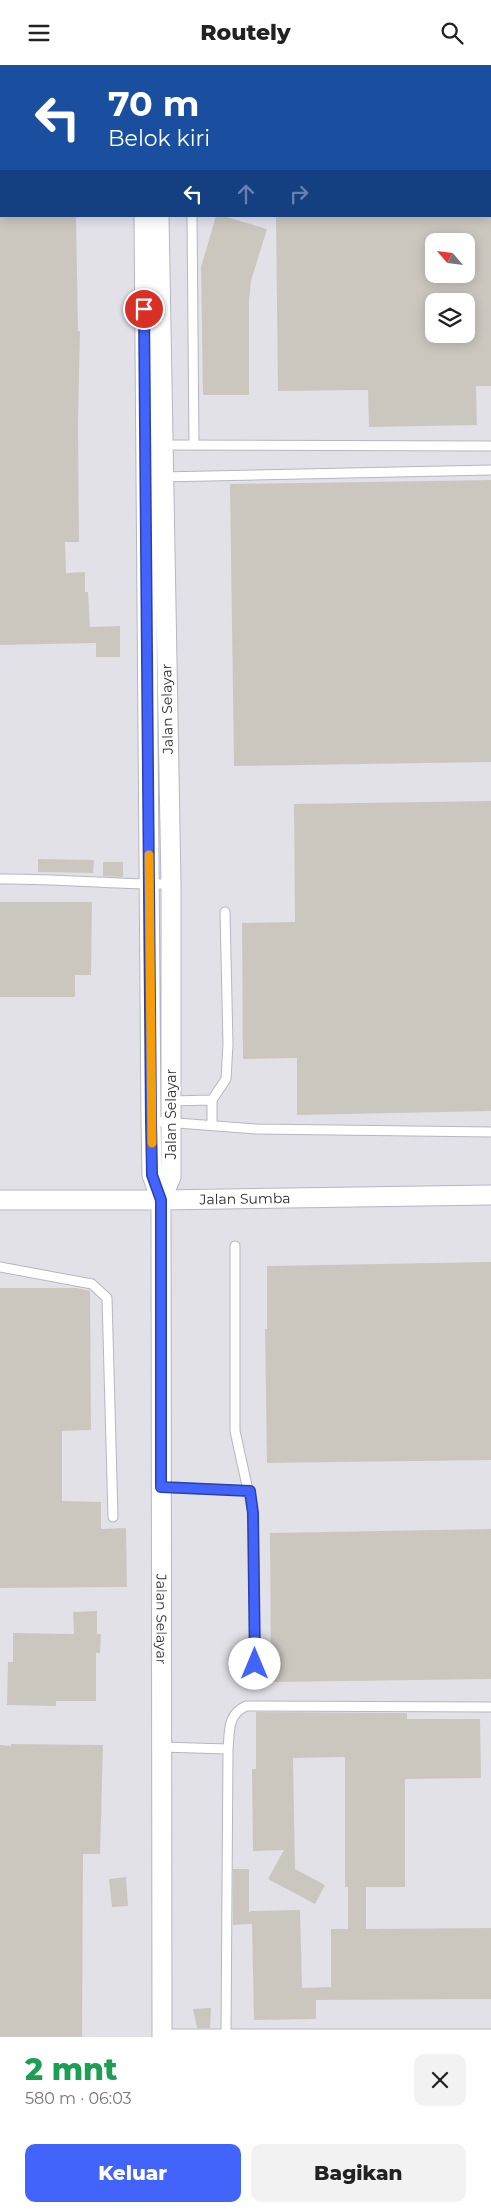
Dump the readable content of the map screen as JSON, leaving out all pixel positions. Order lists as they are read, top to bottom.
{
  "streets": {
    "street": ["Jalan Selayar", "Jalan Sumba"]
  },
  "crossings": [
    ["Jalan Selayar", "Jalan Sumba"]
  ],
  "north": "top left",
  "page": {
    "header": "Routely",
    "turn": ["70 m", "Belok kiri"],
    "heading": ["2 mnt", "580 m · 06:03"],
    "buttons": ["Keluar", "Bagikan"]
  }
}
